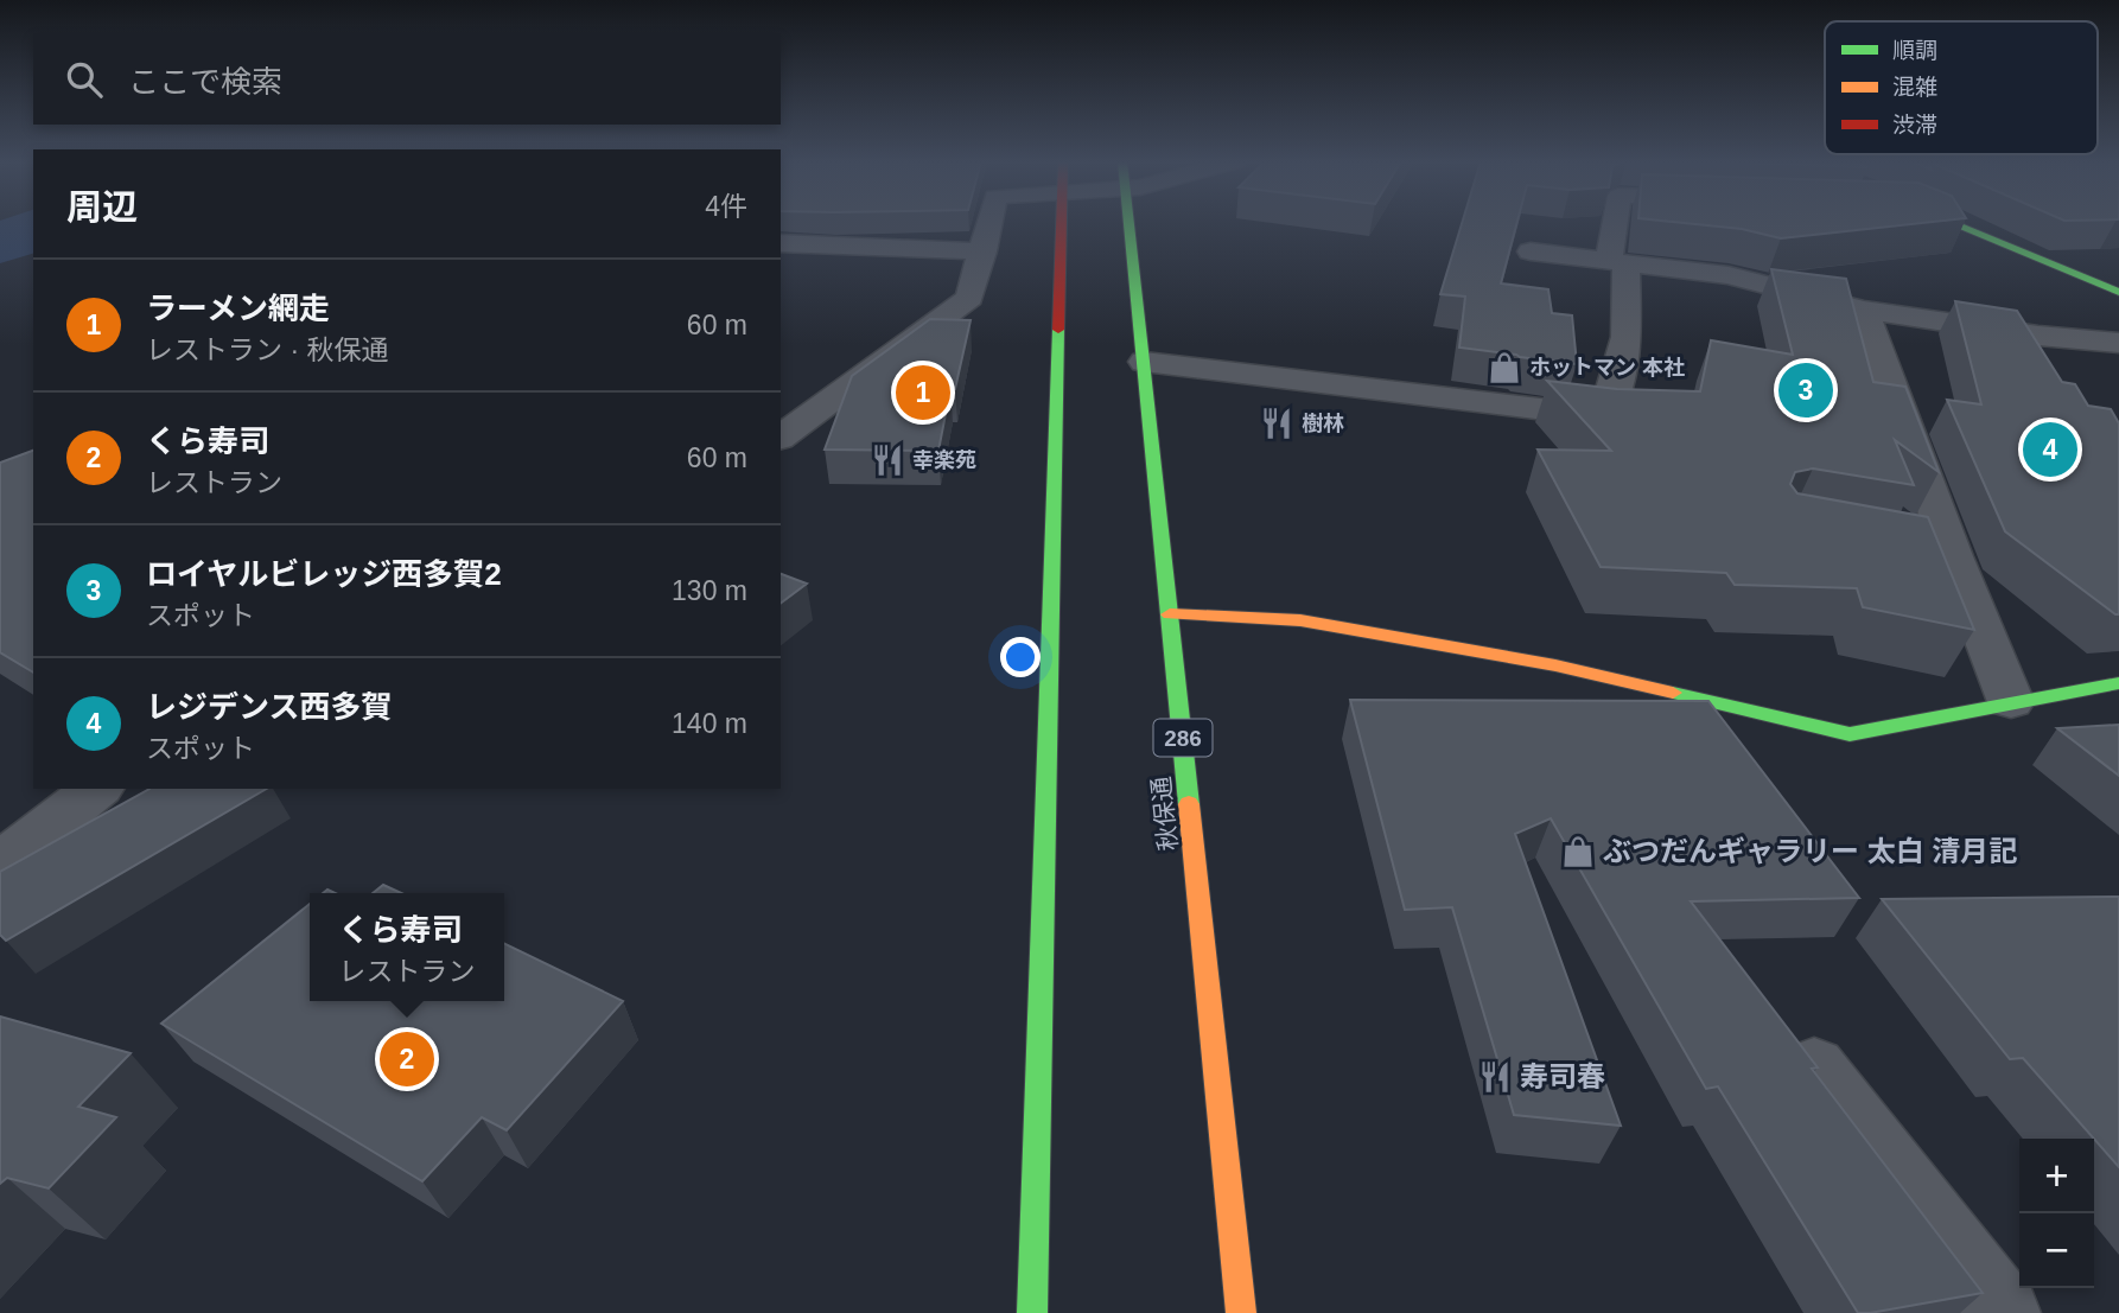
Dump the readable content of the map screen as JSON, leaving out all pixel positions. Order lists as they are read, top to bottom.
{
  "streets": {
    "main road": ["286", "秋保通"]
  },
  "places": {
    "shop": ["ホットマン 本社", "ぶつだんギャラリー 太白 清月記"],
    "restaurant": ["樹林", "幸楽苑", "寿司春"]
  },
  "legend": ["順調", "混雑", "渋滞"],
  "page": {
    "search": "ここで検索",
    "heading": ["周辺", "4件"],
    "list": [
      {
        "mark": "1",
        "name": "ラーメン網走",
        "note": "レストラン · 秋保通",
        "value": "60 m"
      },
      {
        "mark": "2",
        "name": "くら寿司",
        "note": "レストラン",
        "value": "60 m"
      },
      {
        "mark": "3",
        "name": "ロイヤルビレッジ西多賀2",
        "note": "スポット",
        "value": "130 m"
      },
      {
        "mark": "4",
        "name": "レジデンス西多賀",
        "note": "スポット",
        "value": "140 m"
      }
    ],
    "pins": [
      "3",
      "1",
      "4",
      "2"
    ],
    "popup": ["くら寿司", "レストラン"],
    "map_buttons": ["+", "−"]
  }
}
